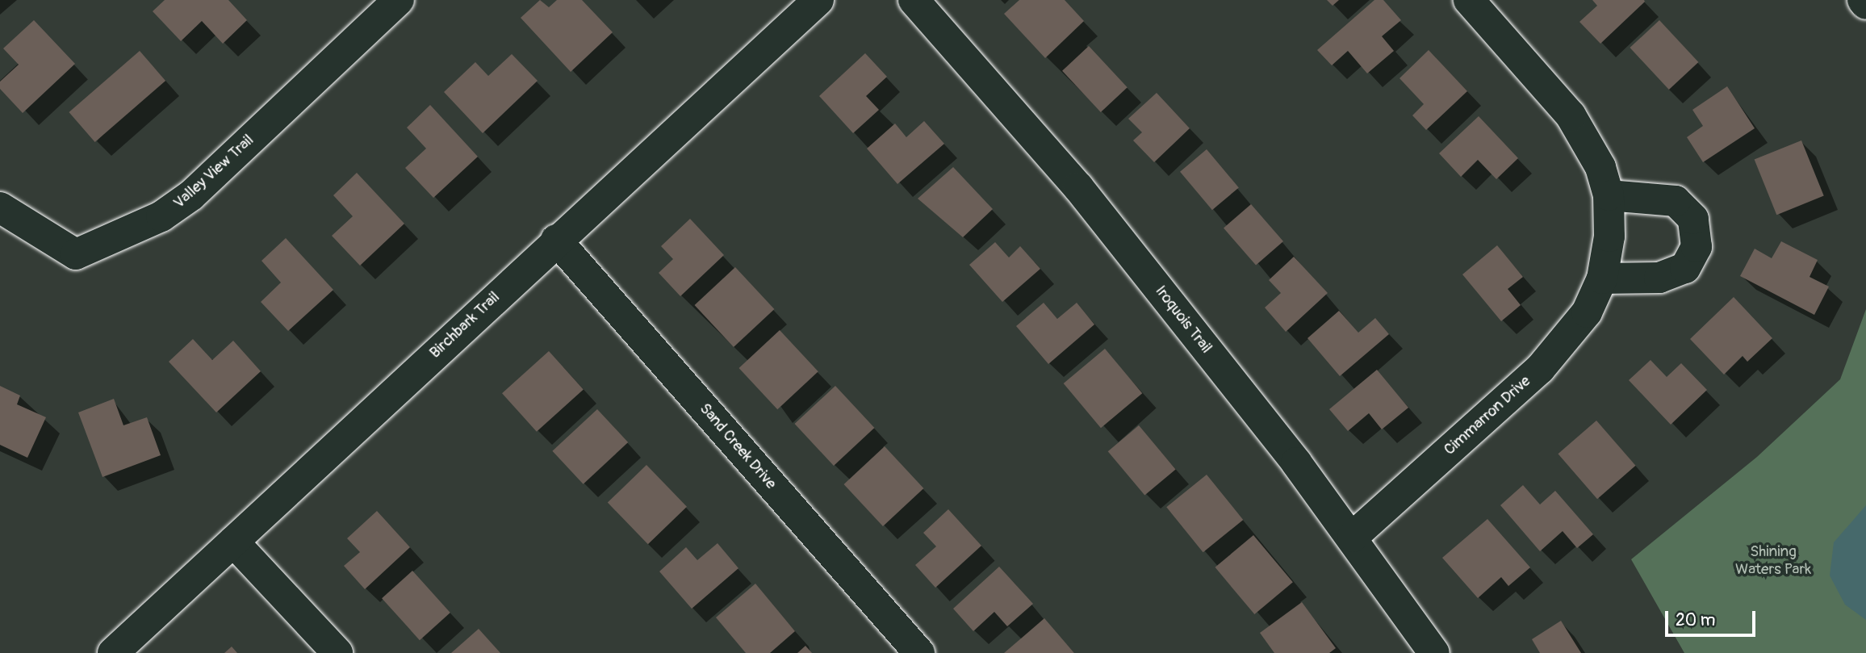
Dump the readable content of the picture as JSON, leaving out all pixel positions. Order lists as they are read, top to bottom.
{
  "streets": {
    "street": [
      "Valley View Trail",
      "Iroquois Trail",
      "Birchbark Trail",
      "Cimmarron Drive",
      "Sand Creek Drive"
    ]
  },
  "crossings": [
    ["Iroquois Trail", "Cimmarron Drive"],
    ["Birchbark Trail", "Sand Creek Drive"]
  ],
  "parks": ["Shining Waters Park"],
  "scale_bar": "20 m"
}
